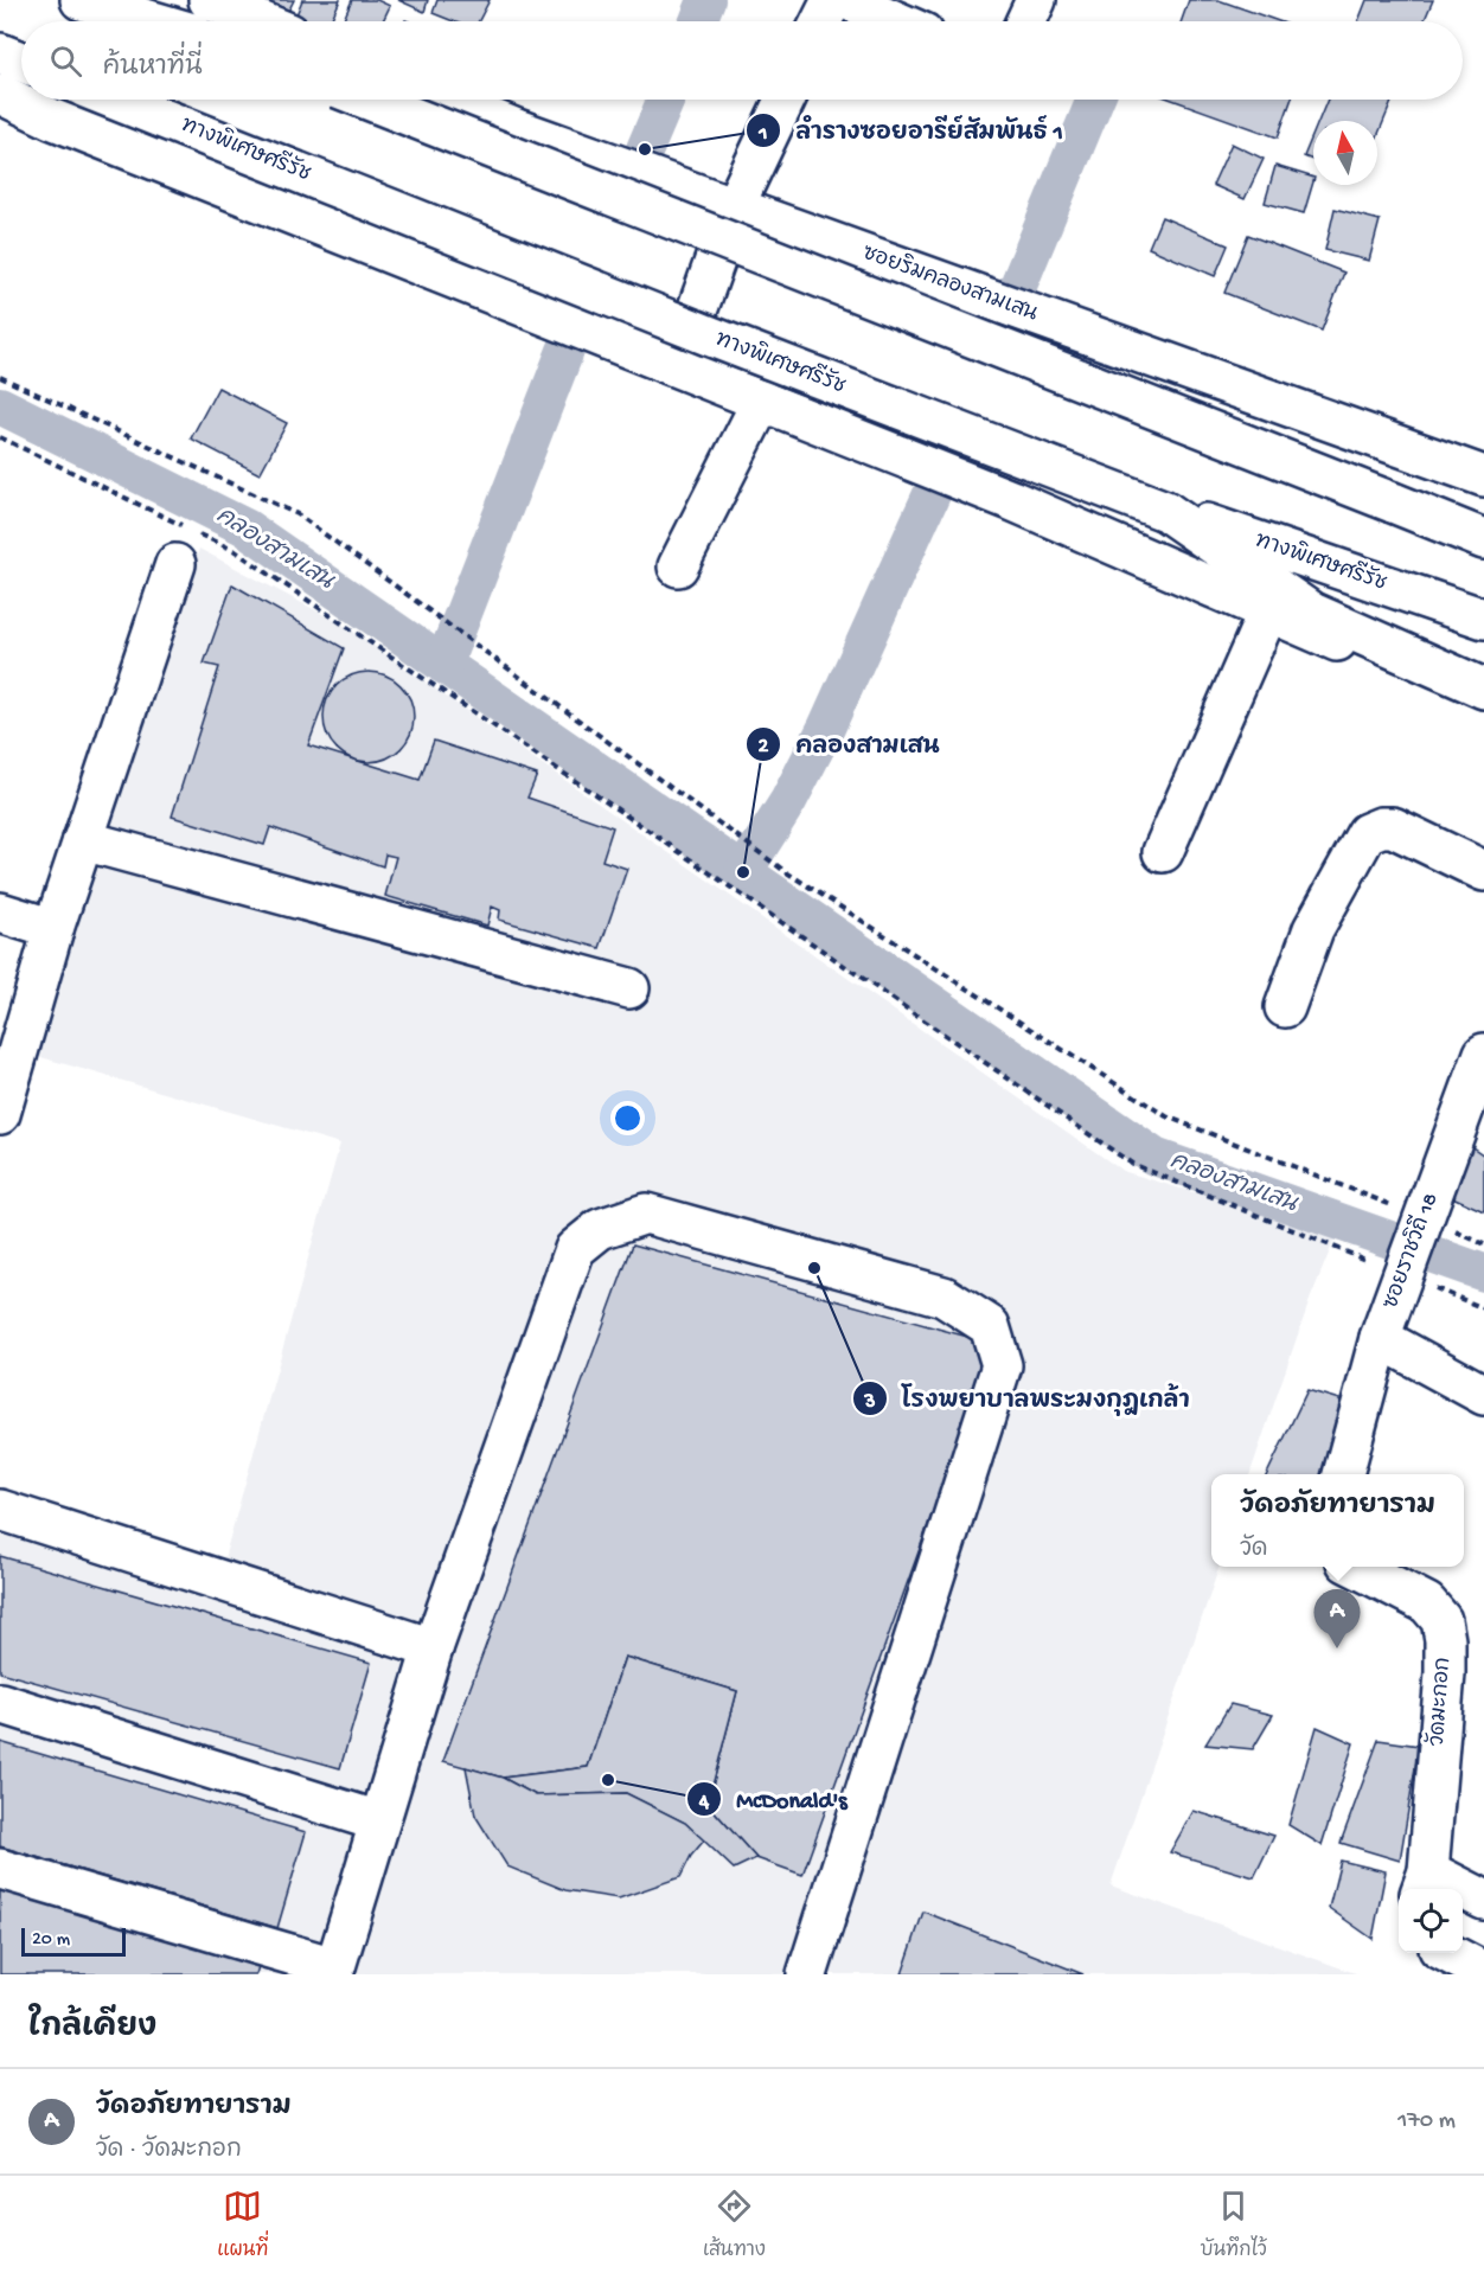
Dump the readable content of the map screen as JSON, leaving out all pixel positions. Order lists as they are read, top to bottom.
{
  "streets": {
    "main road": [
      "ทางพิเศษศรีรัช",
      "ซอยริมคลองสามเสน",
      "ซอยราชวิถี 18",
      "วัดมะกอก"
    ]
  },
  "water": ["คลองสามเสน"],
  "places": [
    "ลำรางซอยอารีย์สัมพันธ์ 1",
    "คลองสามเสน",
    "โรงพยาบาลพระมงกุฎเกล้า",
    "McDonald's"
  ],
  "scale_bar": "20 m",
  "north": "top",
  "page": {
    "search": "ค้นหาที่นี่",
    "popup": ["วัดอภัยทายาราม", "วัด"],
    "pins": "A",
    "scale": "20 m",
    "heading": "ใกล้เคียง",
    "list": [
      {
        "mark": "A",
        "name": "วัดอภัยทายาราม",
        "note": "วัด · วัดมะกอก",
        "value": "170 m"
      }
    ],
    "nav": ["แผนที่", "เส้นทาง", "บันทึกไว้"]
  }
}
